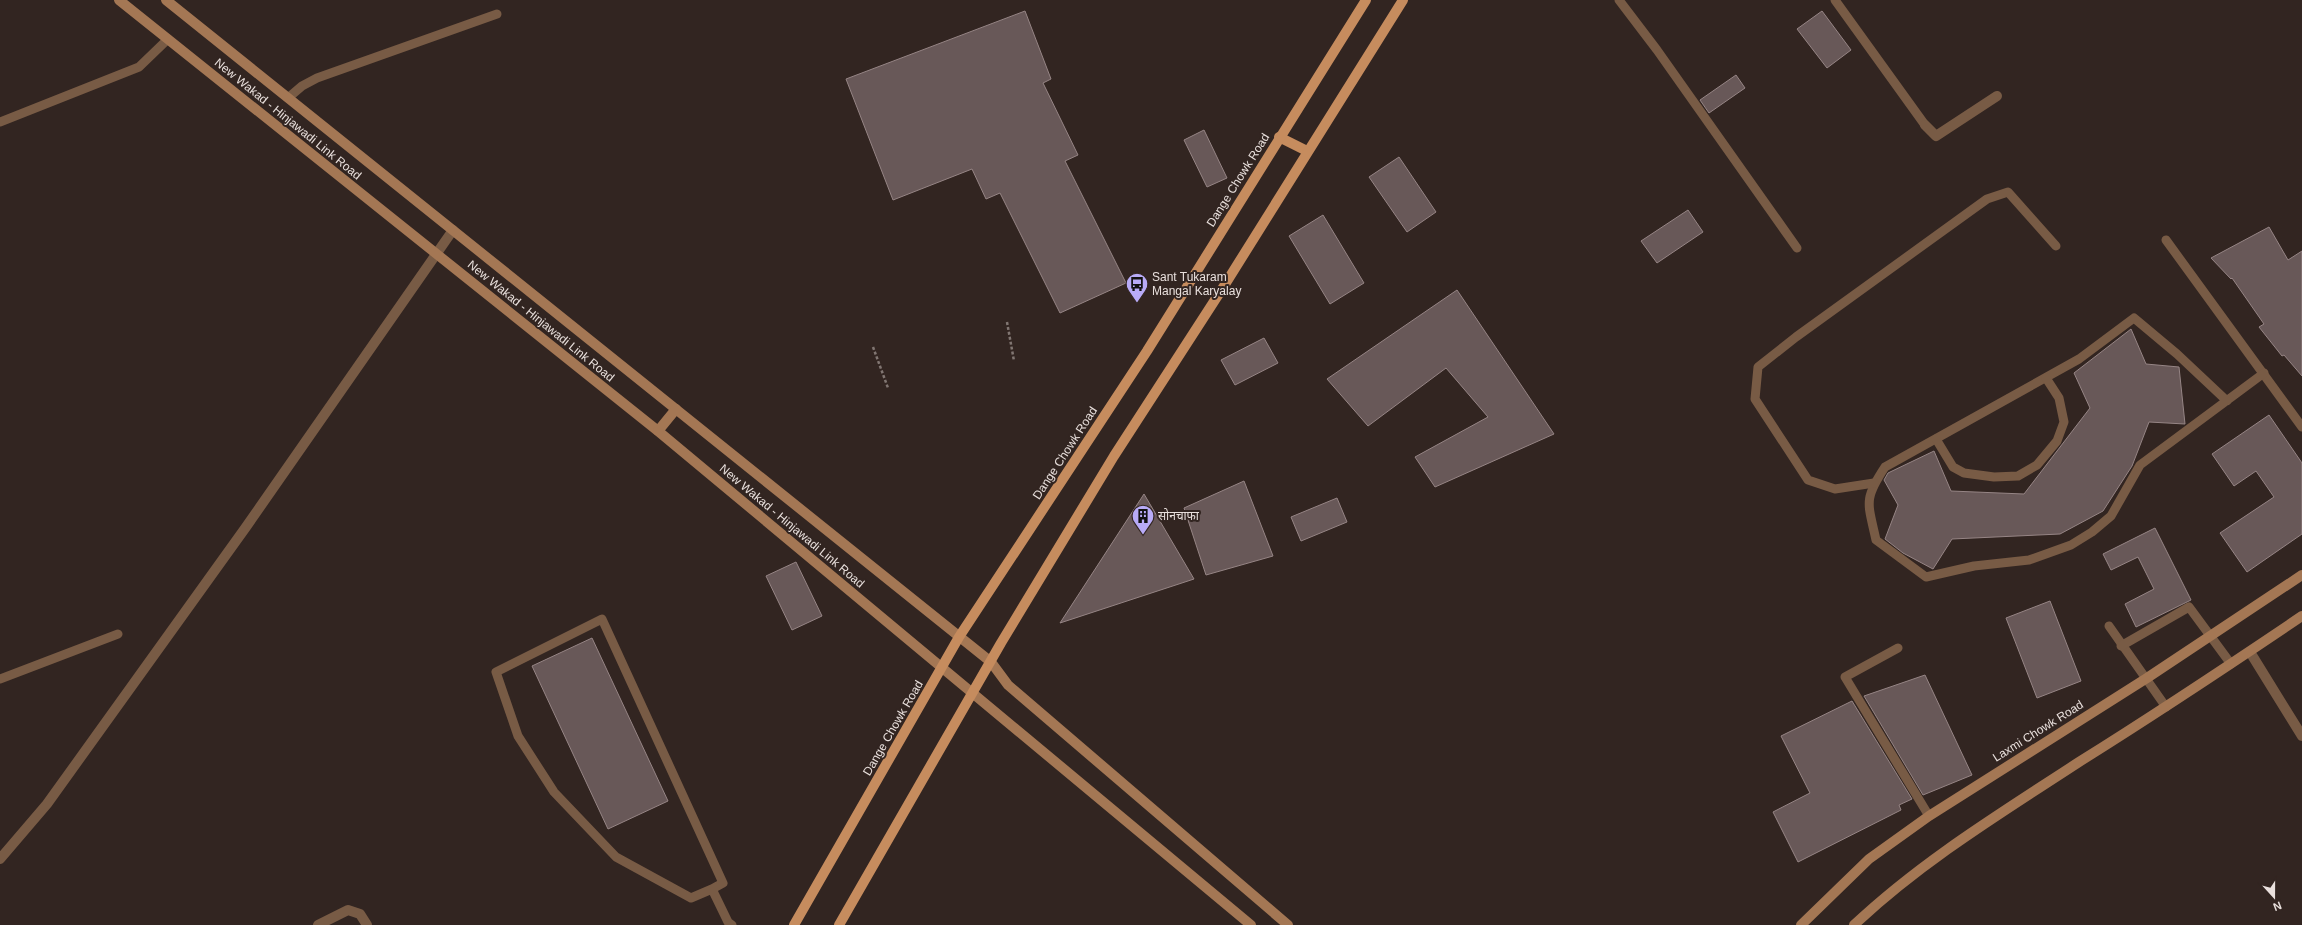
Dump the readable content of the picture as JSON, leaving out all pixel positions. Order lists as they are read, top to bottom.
{
  "streets": {
    "main road": ["New Wakad - Hinjawadi Link Road", "Dange Chowk Road", "Laxmi Chowk Road"]
  },
  "crossings": [
    ["New Wakad - Hinjawadi Link Road", "Dange Chowk Road"]
  ],
  "places": {
    "bus stop": ["Sant Tukaram Mangal Karyalay"],
    "building": ["सोनचाफा"]
  },
  "north": "bottom"
}
